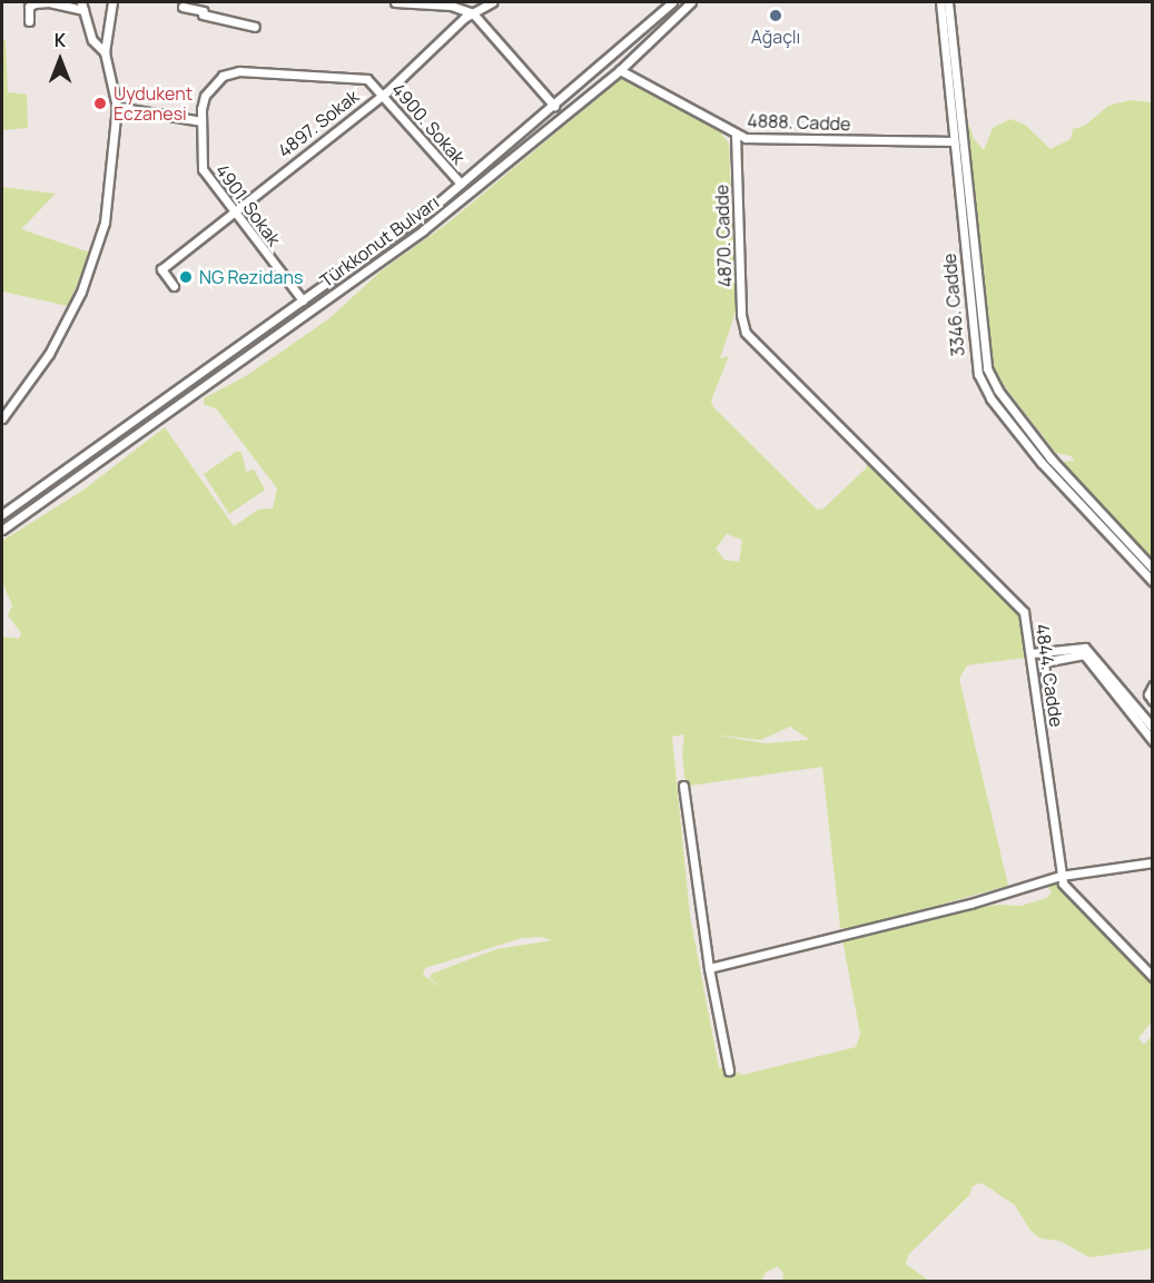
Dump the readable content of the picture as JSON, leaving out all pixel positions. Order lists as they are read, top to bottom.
{
  "streets": {
    "street": [
      "4888. Cadde",
      "4897. Sokak",
      "4900. Sokak",
      "4901. Sokak",
      "4870. Cadde",
      "Türkkonut Bulvarı",
      "3346. Cadde",
      "4844. Cadde"
    ]
  },
  "crossings": [
    ["4888. Cadde", "4870. Cadde"],
    ["4888. Cadde", "Türkkonut Bulvarı"],
    ["4888. Cadde", "3346. Cadde"],
    ["4897. Sokak", "4900. Sokak"],
    ["4897. Sokak", "4901. Sokak"],
    ["4900. Sokak", "4901. Sokak"],
    ["4900. Sokak", "Türkkonut Bulvarı"],
    ["4901. Sokak", "Türkkonut Bulvarı"],
    ["4870. Cadde", "4844. Cadde"]
  ],
  "places": ["Ağaçlı", "Uydukent Eczanesi", "NG Rezidans"],
  "north": "top"
}
